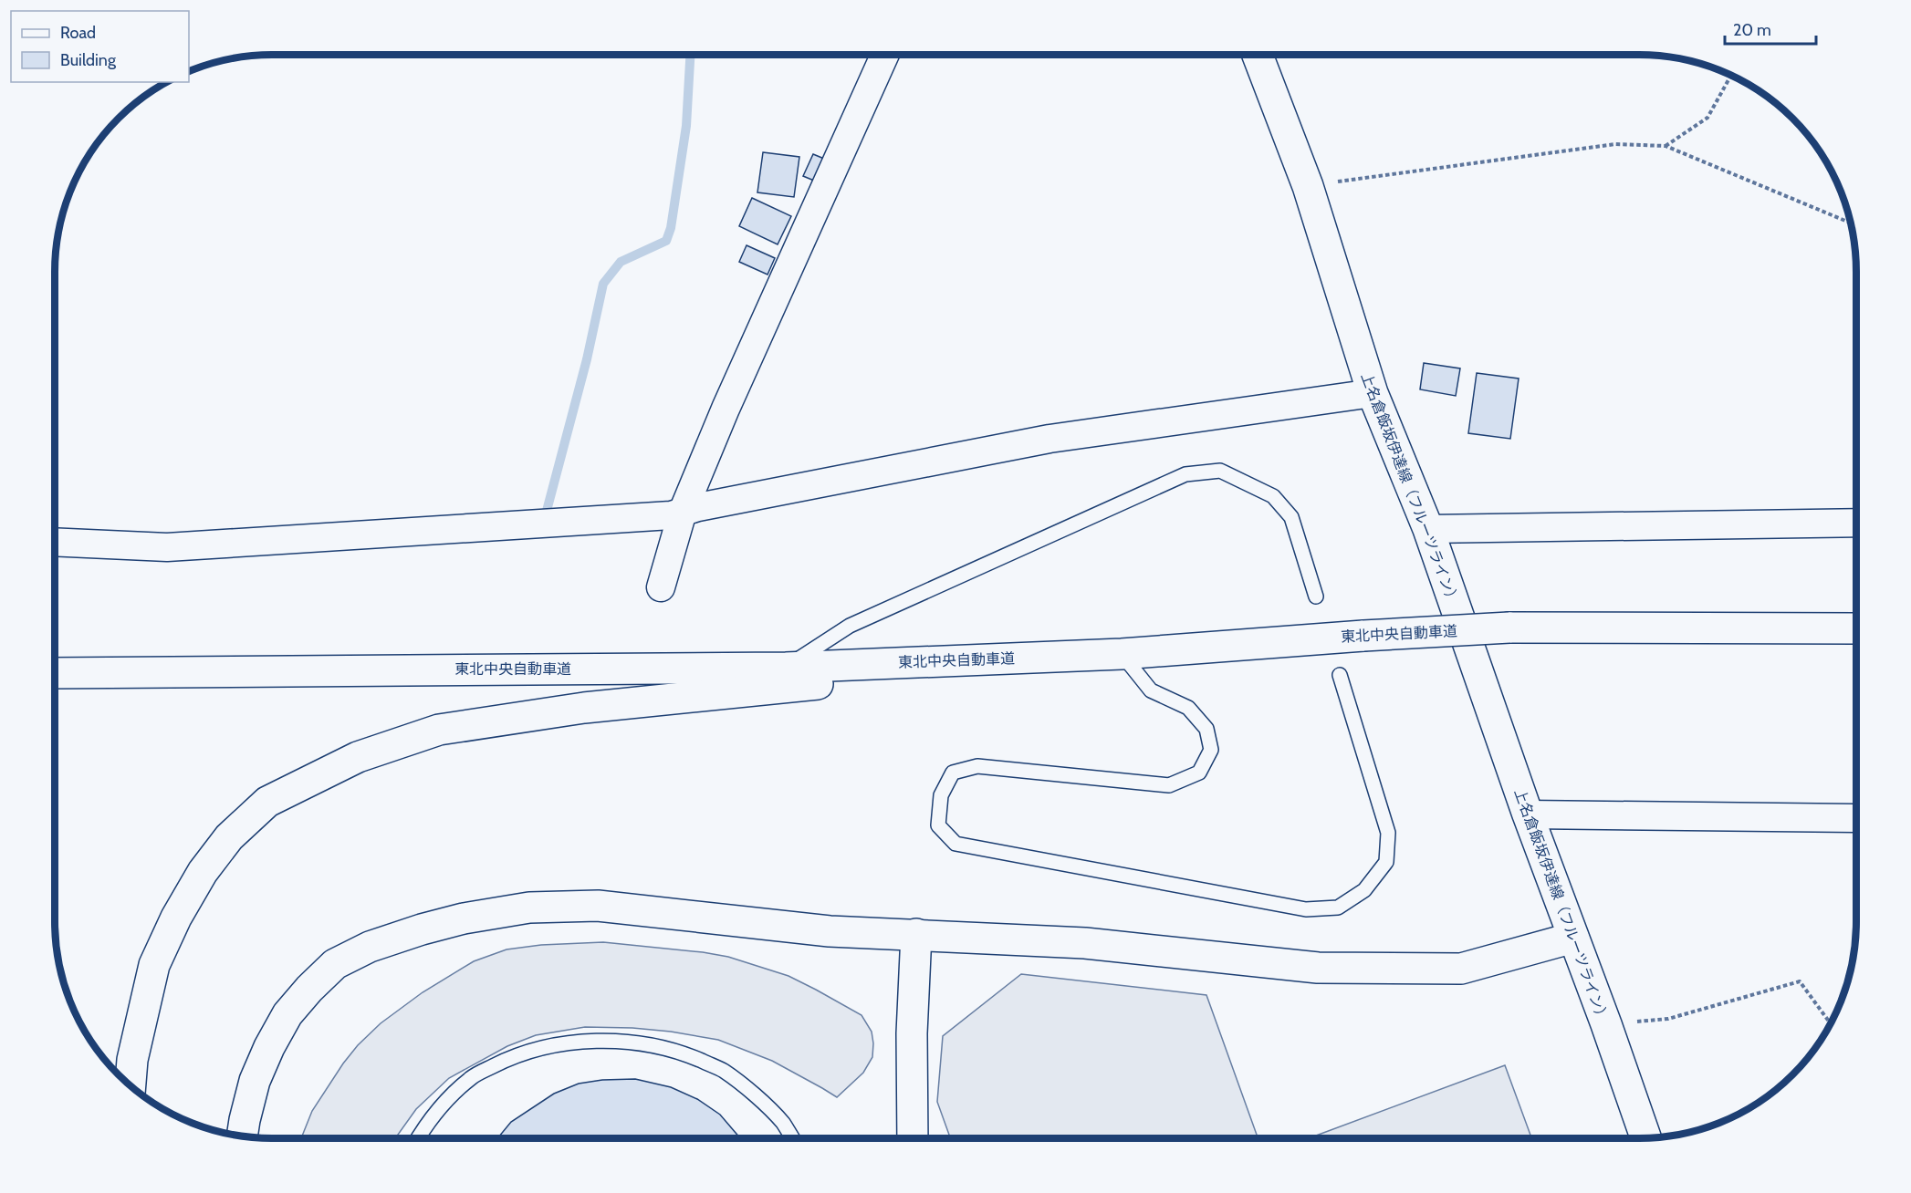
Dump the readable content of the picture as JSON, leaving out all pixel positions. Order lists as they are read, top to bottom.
{
  "streets": {
    "main road": ["上名倉飯坂伊達線（フルーツライン）", "東北中央自動車道"]
  },
  "legend": ["Road", "Building"],
  "scale_bar": "20 m"
}
